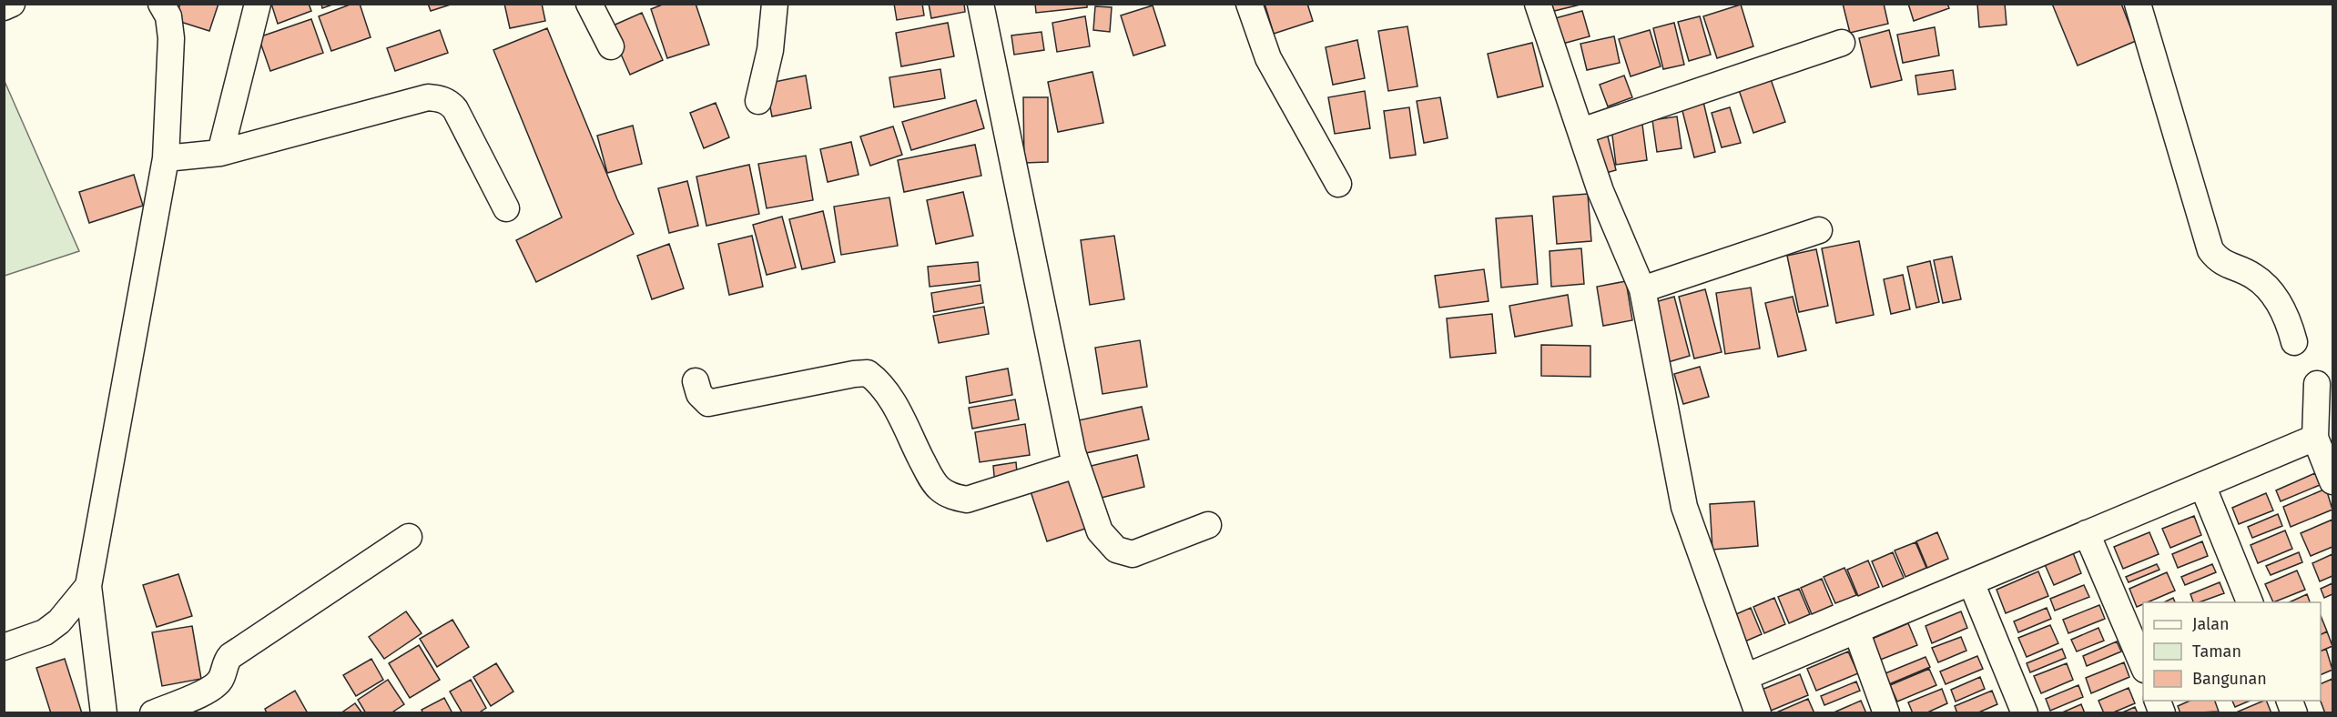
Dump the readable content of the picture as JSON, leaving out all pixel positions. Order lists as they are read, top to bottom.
{
  "legend": ["Jalan", "Taman", "Bangunan"]
}
